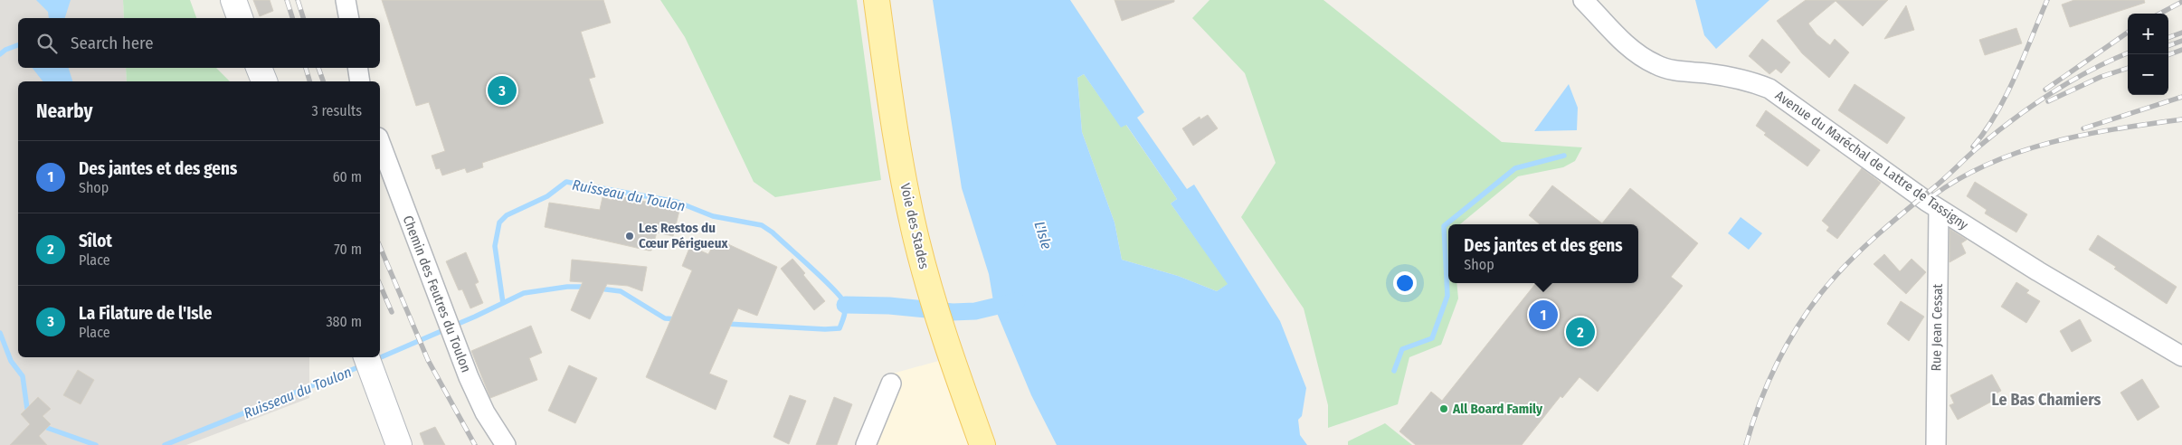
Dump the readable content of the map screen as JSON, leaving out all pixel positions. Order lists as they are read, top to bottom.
{
  "streets": {
    "main road": ["Voie des Stades"],
    "street": ["Avenue du Maréchal de Lattre de Tassigny", "Chemin des Feutres du Toulon", "Rue Jean Cessat"]
  },
  "crossings": [
    ["Avenue du Maréchal de Lattre de Tassigny", "Rue Jean Cessat"]
  ],
  "districts": ["Le Bas Chamiers"],
  "water": ["Ruisseau du Toulon", "L'Isle"],
  "places": ["Les Restos du Cœur Périgueux", "All Board Family"],
  "page": {
    "map_buttons": ["+", "−"],
    "search": "Search here",
    "pins": ["3", "1", "2"],
    "heading": ["Nearby", "3 results"],
    "list": [
      {
        "mark": "1",
        "name": "Des jantes et des gens",
        "note": "Shop",
        "value": "60 m"
      },
      {
        "mark": "2",
        "name": "Sîlot",
        "note": "Place",
        "value": "70 m"
      },
      {
        "mark": "3",
        "name": "La Filature de l'Isle",
        "note": "Place",
        "value": "380 m"
      }
    ],
    "popup": ["Des jantes et des gens", "Shop"]
  }
}
